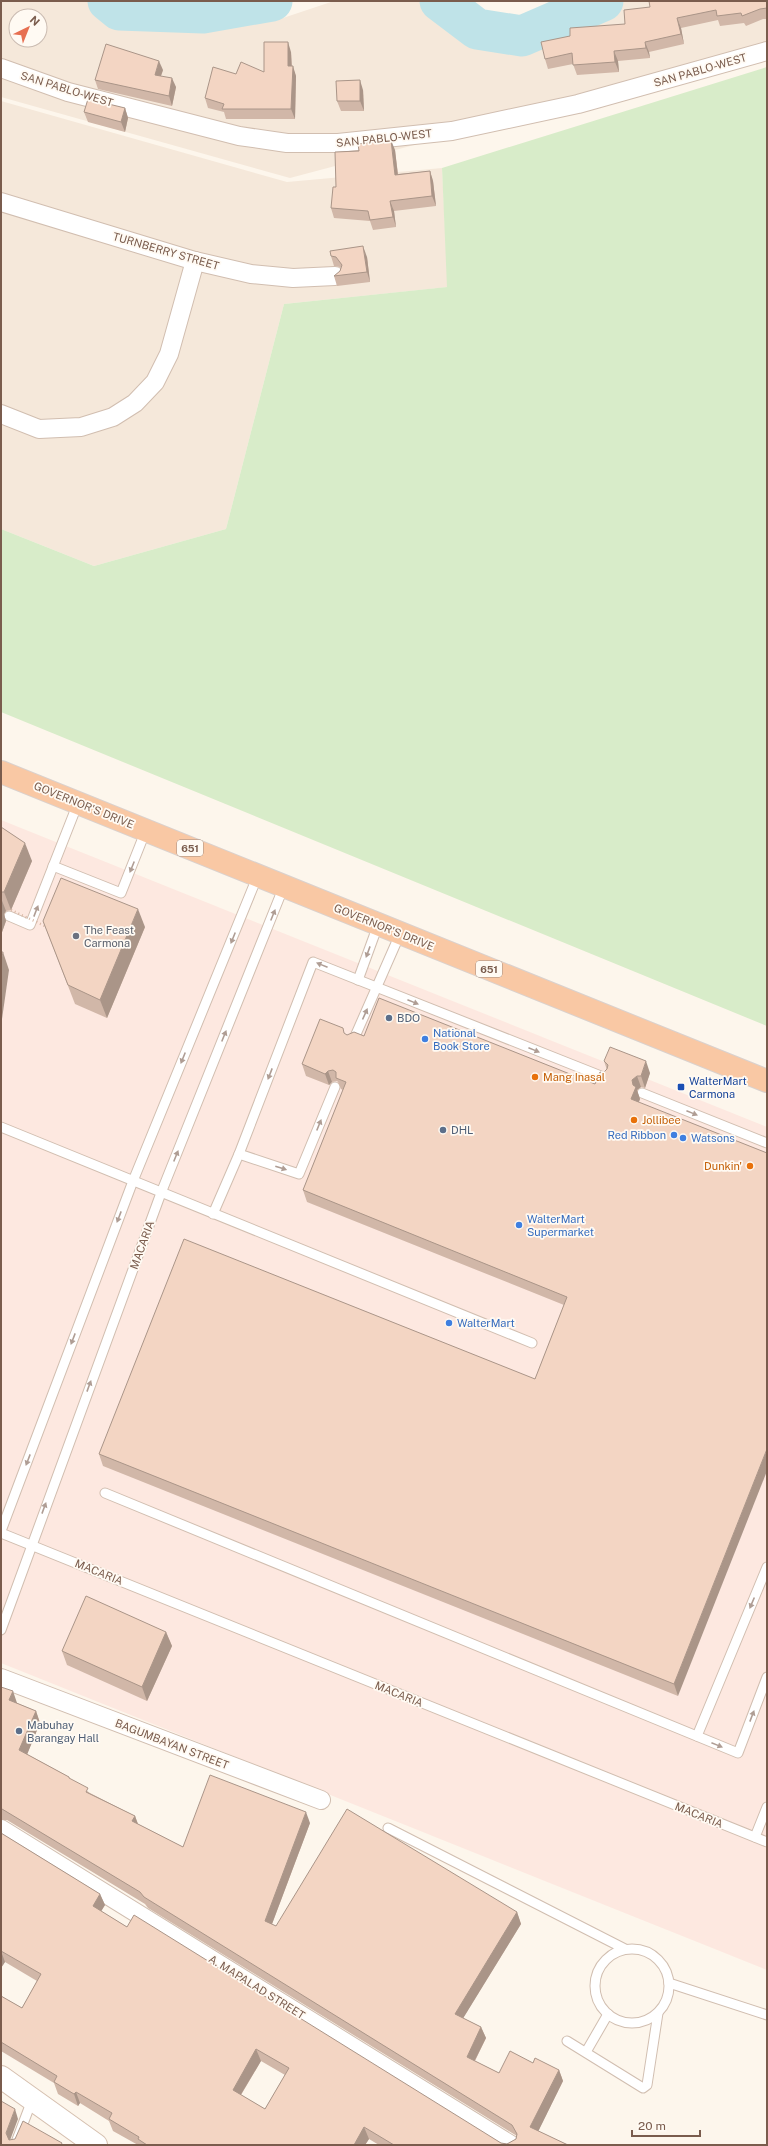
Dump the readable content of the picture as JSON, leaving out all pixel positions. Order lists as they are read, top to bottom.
{
  "streets": {
    "highway": ["GOVERNOR'S DRIVE", "651"],
    "street": [
      "SAN PABLO-WEST",
      "TURNBERRY STREET",
      "BAGUMBAYAN STREET",
      "A. MAPALAD STREET"
    ],
    "lane": ["MACARIA"]
  },
  "crossings": [
    ["GOVERNOR'S DRIVE", "MACARIA"]
  ],
  "places": {
    "other": [
      "The Feast Carmona",
      "BDO",
      "National Book Store",
      "Mang Inasal",
      "Jollibee",
      "DHL",
      "Red Ribbon",
      "Watsons",
      "Dunkin'",
      "WalterMart Supermarket",
      "WalterMart",
      "Mabuhay Barangay Hall"
    ],
    "transit": ["WalterMart Carmona"]
  },
  "scale_bar": "20 m",
  "north": "top right"
}
